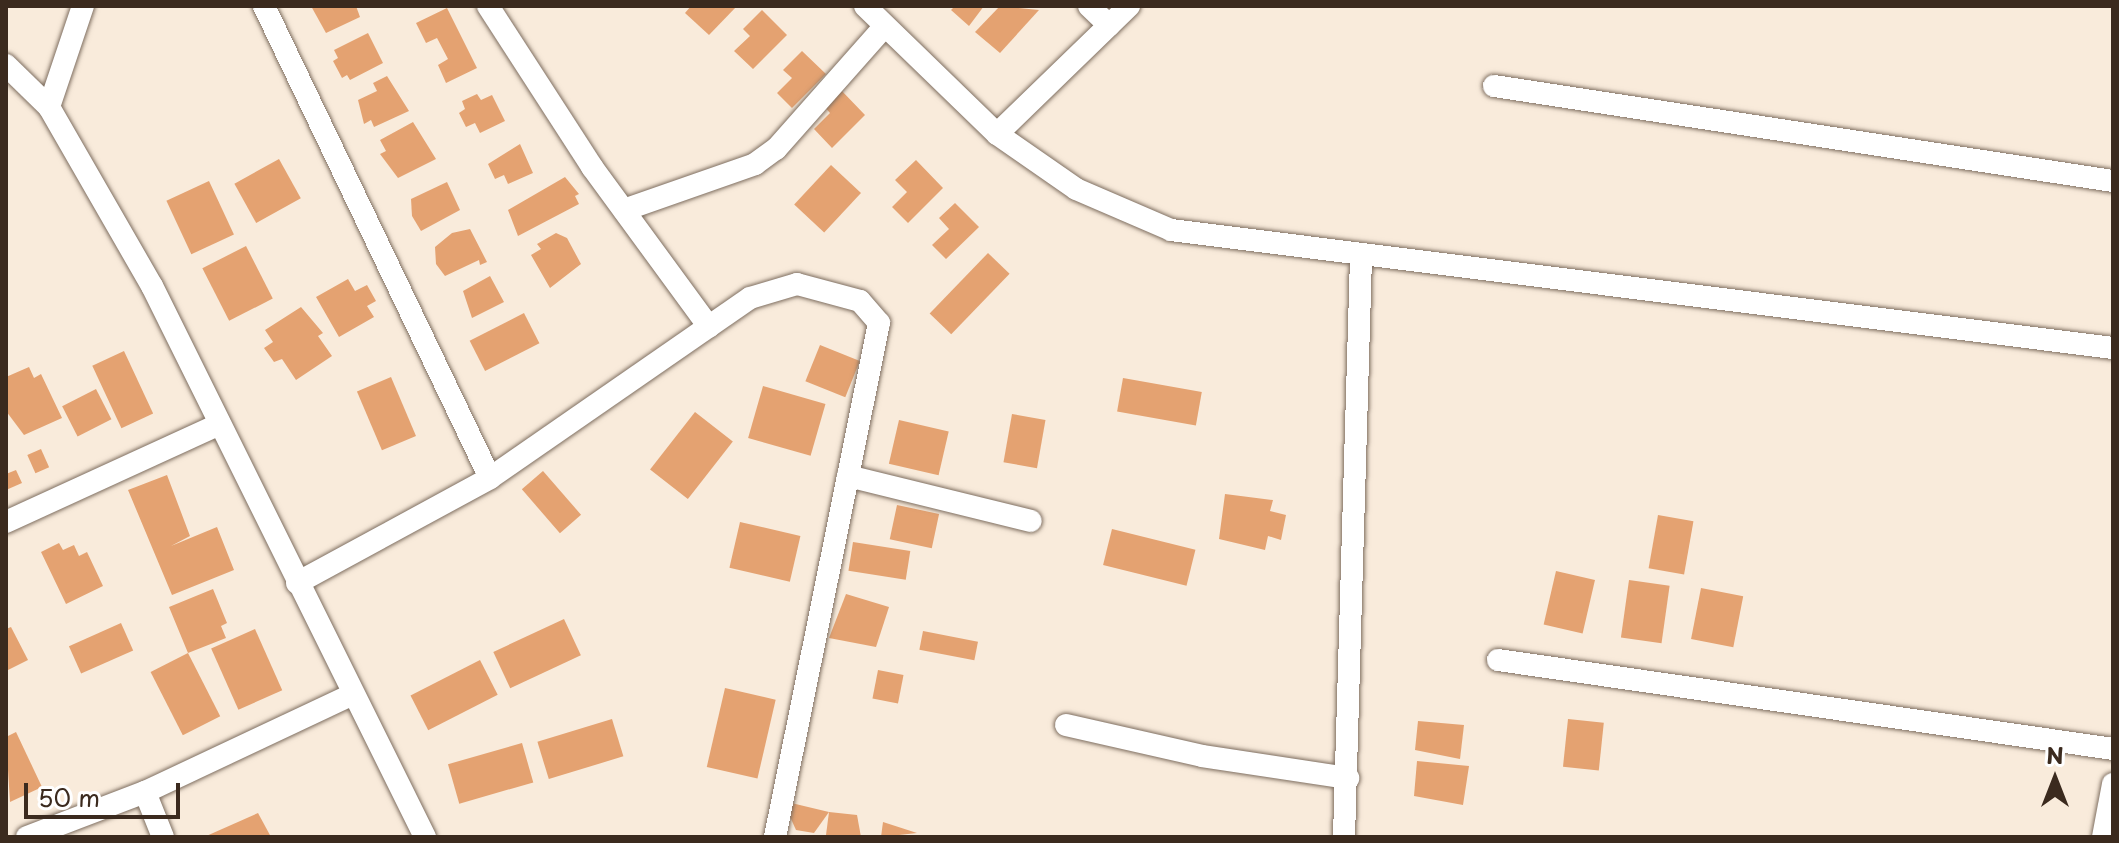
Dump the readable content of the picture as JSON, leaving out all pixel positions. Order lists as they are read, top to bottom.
{
  "scale_bar": "50 m",
  "north": "top"
}
